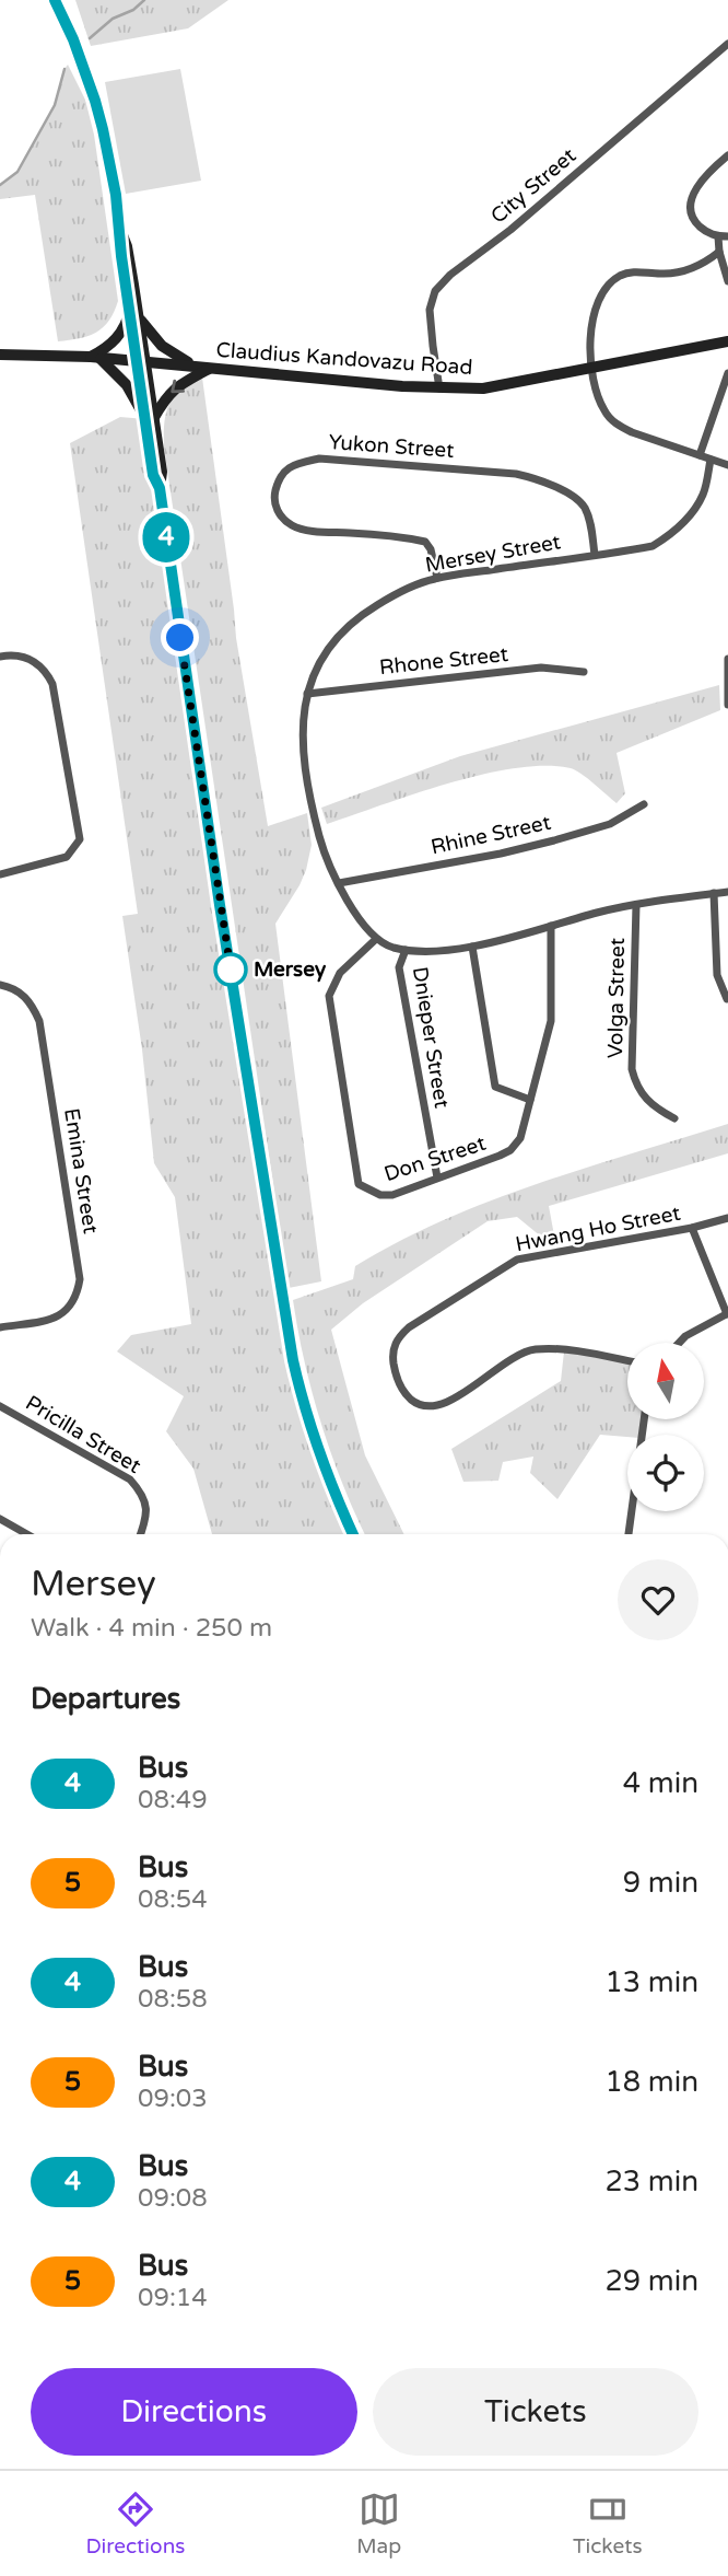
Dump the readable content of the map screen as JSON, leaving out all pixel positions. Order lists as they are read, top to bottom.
{
  "streets": {
    "main road": ["Claudius Kandovazu Road"],
    "street": [
      "City Street",
      "Yukon Street",
      "Mersey Street",
      "Rhone Street",
      "Rhine Street",
      "Volga Street",
      "Dnieper Street",
      "Don Street",
      "Emina Street",
      "Hwang Ho Street",
      "Pricilla Street"
    ]
  },
  "crossings": [
    ["City Street", "Claudius Kandovazu Road"],
    ["Yukon Street", "Mersey Street"],
    ["Mersey Street", "Rhone Street"],
    ["Mersey Street", "Rhine Street"],
    ["Mersey Street", "Don Street"],
    ["Dnieper Street", "Don Street"]
  ],
  "places": ["Mersey"],
  "lines": ["bus line 4"],
  "north": "top",
  "page": {
    "on_map": "4",
    "heading": [
      ["Mersey", "Walk · 4 min · 250 m"],
      "Departures"
    ],
    "list": [
      {
        "mark": "4",
        "name": "Bus",
        "note": "08:49",
        "value": "4 min"
      },
      {
        "mark": "5",
        "name": "Bus",
        "note": "08:54",
        "value": "9 min"
      },
      {
        "mark": "4",
        "name": "Bus",
        "note": "08:58",
        "value": "13 min"
      },
      {
        "mark": "5",
        "name": "Bus",
        "note": "09:03",
        "value": "18 min"
      },
      {
        "mark": "4",
        "name": "Bus",
        "note": "09:08",
        "value": "23 min"
      },
      {
        "mark": "5",
        "name": "Bus",
        "note": "09:14",
        "value": "29 min"
      }
    ],
    "buttons": ["Directions", "Tickets"],
    "tabs": ["Directions", "Map", "Tickets"]
  }
}
